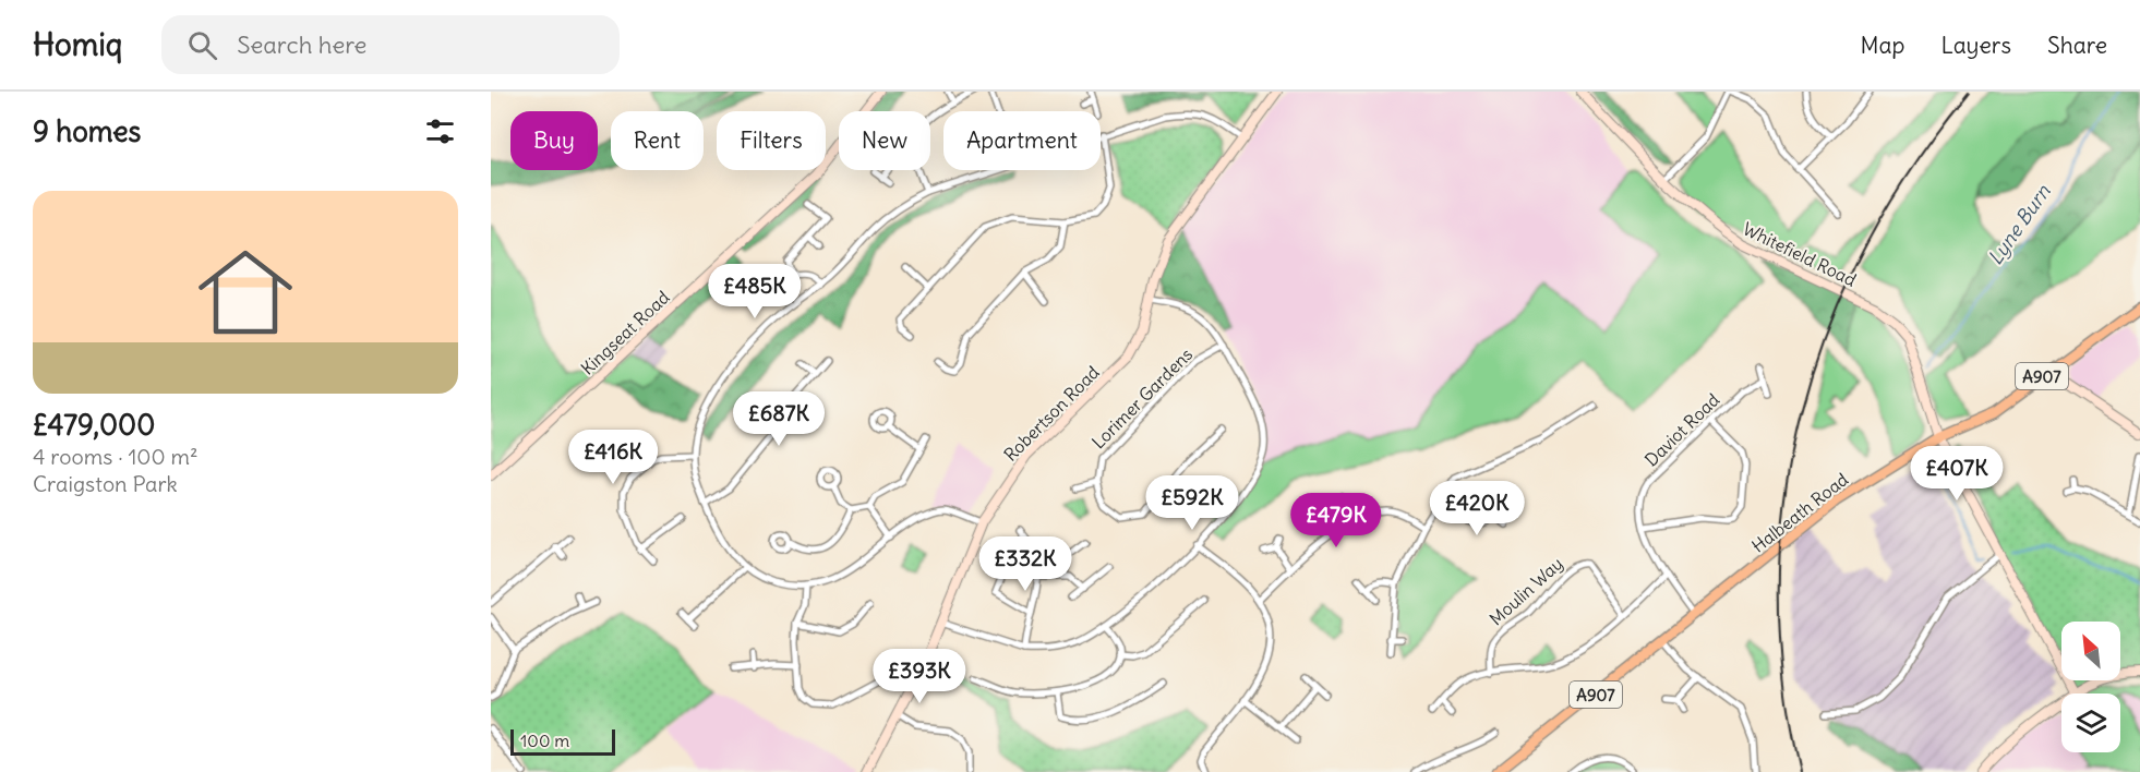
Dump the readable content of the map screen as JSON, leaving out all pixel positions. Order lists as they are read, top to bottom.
{
  "streets": {
    "main road": ["A907", "Halbeath Road"],
    "street": [
      "Whitefield Road",
      "Kingseat Road",
      "Lorimer Gardens",
      "Robertson Road",
      "Daviot Road",
      "Moulin Way"
    ]
  },
  "crossings": [
    ["Whitefield Road", "Halbeath Road"],
    ["Daviot Road", "Halbeath Road"]
  ],
  "water": ["Lyne Burn"],
  "scale_bar": "100 m",
  "north": "top left",
  "page": {
    "header": "Homiq",
    "search": "Search here",
    "nav": ["Map", "Layers", "Share"],
    "heading": "9 homes",
    "chip": [
      "Buy",
      "Rent",
      "Filters",
      "New",
      "Apartment"
    ],
    "list": [
      {
        "name": "£479,000",
        "note": "4 rooms · 100 m² · Craigston Park"
      }
    ],
    "price": [
      "£485K",
      "£687K",
      "£416K",
      "£407K",
      "£592K",
      "£420K",
      "£479K",
      "£332K",
      "£393K"
    ],
    "scale": "100 m"
  }
}
